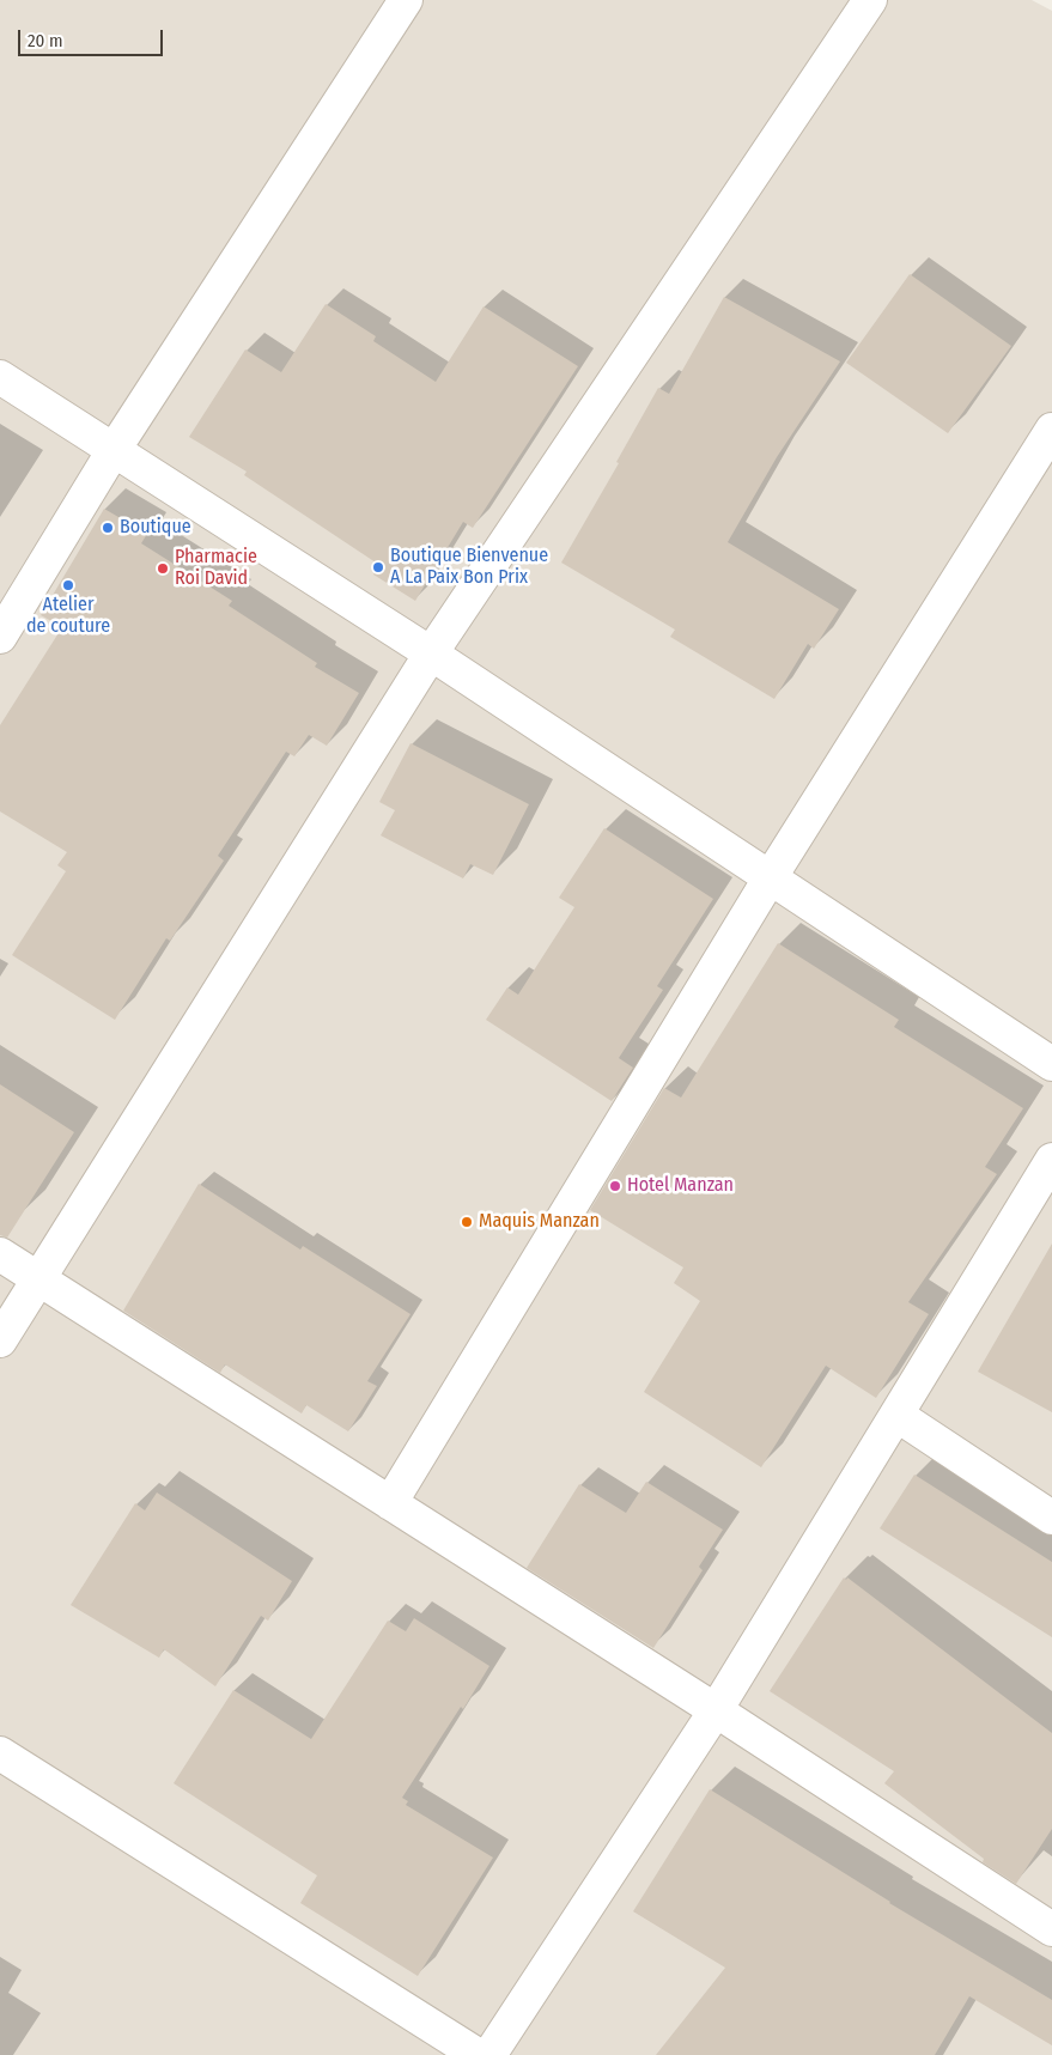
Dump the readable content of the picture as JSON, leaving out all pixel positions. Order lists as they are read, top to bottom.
{
  "places": [
    "Boutique",
    "Boutique Bienvenue A La Paix Bon Prix",
    "Pharmacie Roi David",
    "Atelier de couture",
    "Hotel Manzan",
    "Maquis Manzan"
  ],
  "scale_bar": "20 m"
}
